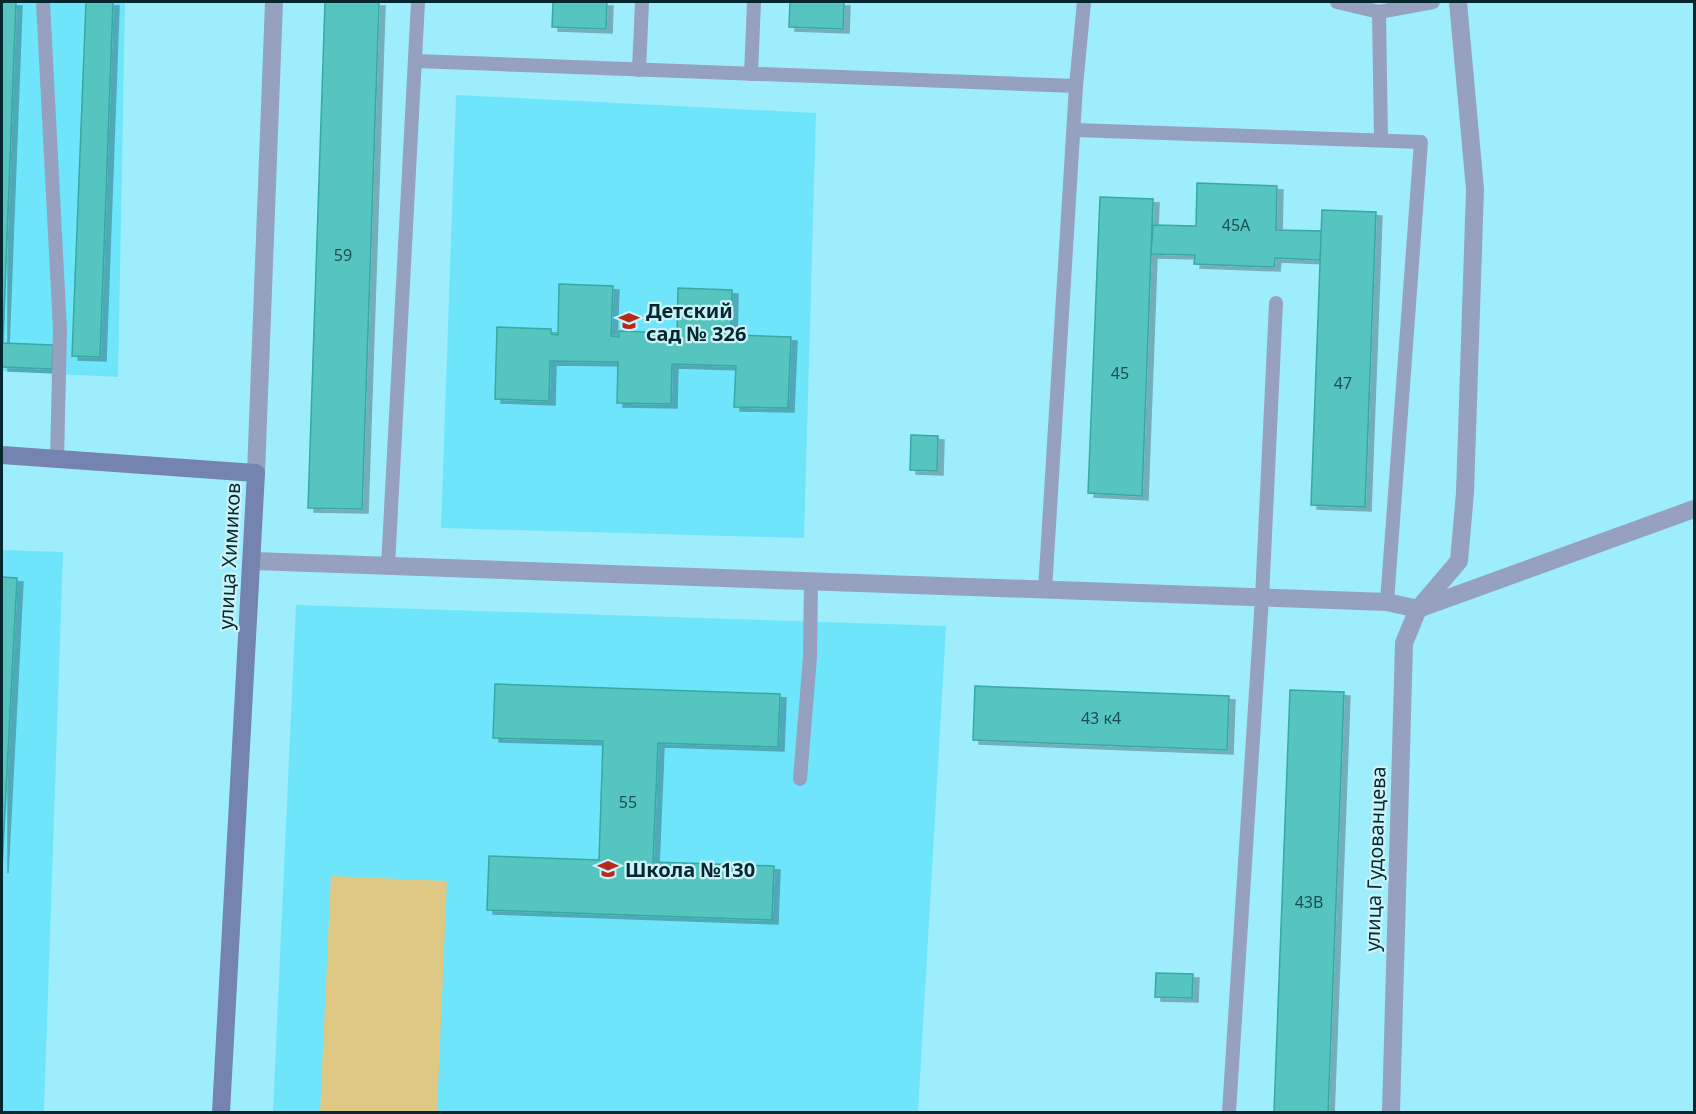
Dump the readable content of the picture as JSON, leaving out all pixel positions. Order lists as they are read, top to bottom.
{
  "streets": {
    "street": ["улица Химиков", "улица Гудованцева"]
  },
  "places": {
    "school or university": ["Детский сад № 326", "Школа №130"]
  },
  "house_numbers": [
    "45А",
    "59",
    "45",
    "47",
    "43 к4",
    "55",
    "43В"
  ]
}
